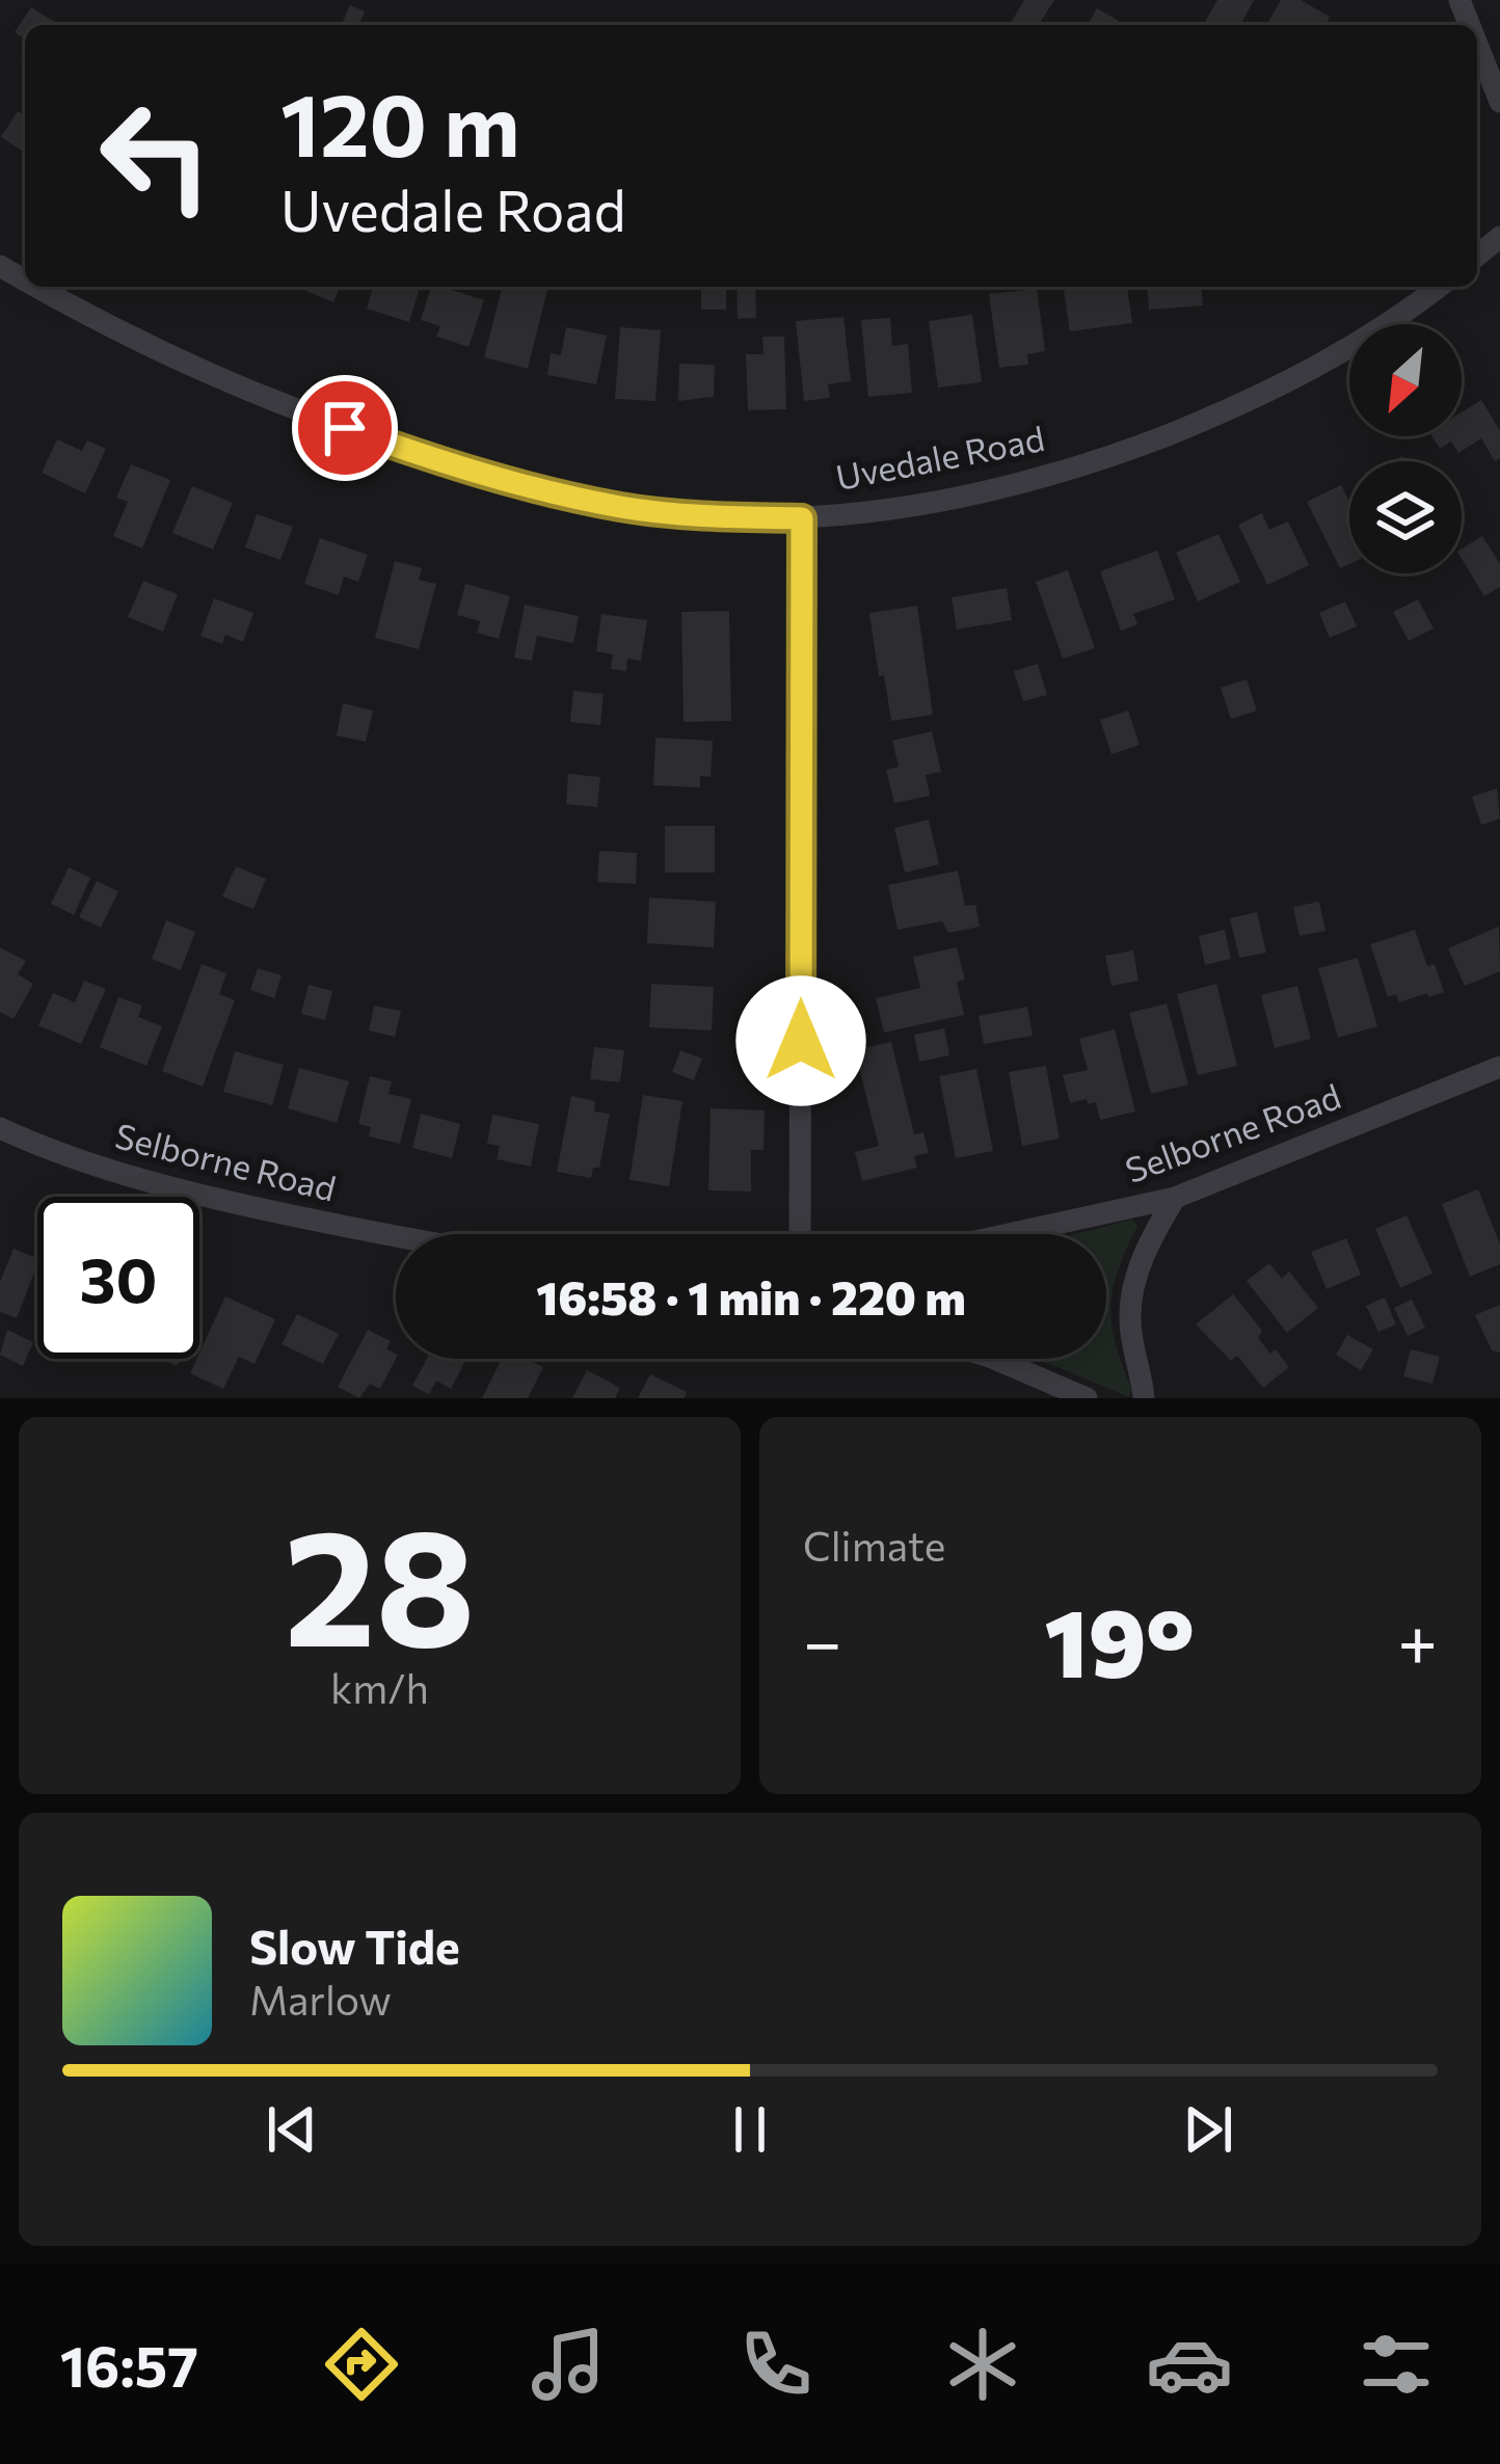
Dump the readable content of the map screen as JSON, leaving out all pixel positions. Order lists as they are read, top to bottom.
{
  "streets": {
    "street": ["Uvedale Road", "Selborne Road"]
  },
  "north": "bottom left",
  "page": {
    "turn": ["120 m", "Uvedale Road"],
    "limit": "30",
    "trip": "16:58 · 1 min · 220 m",
    "tile": [
      ["28", "km/h"],
      "Climate"
    ],
    "heat": ["−", "19°", "+"],
    "song": ["Slow Tide", "Marlow"],
    "tabs": "16:57"
  }
}
